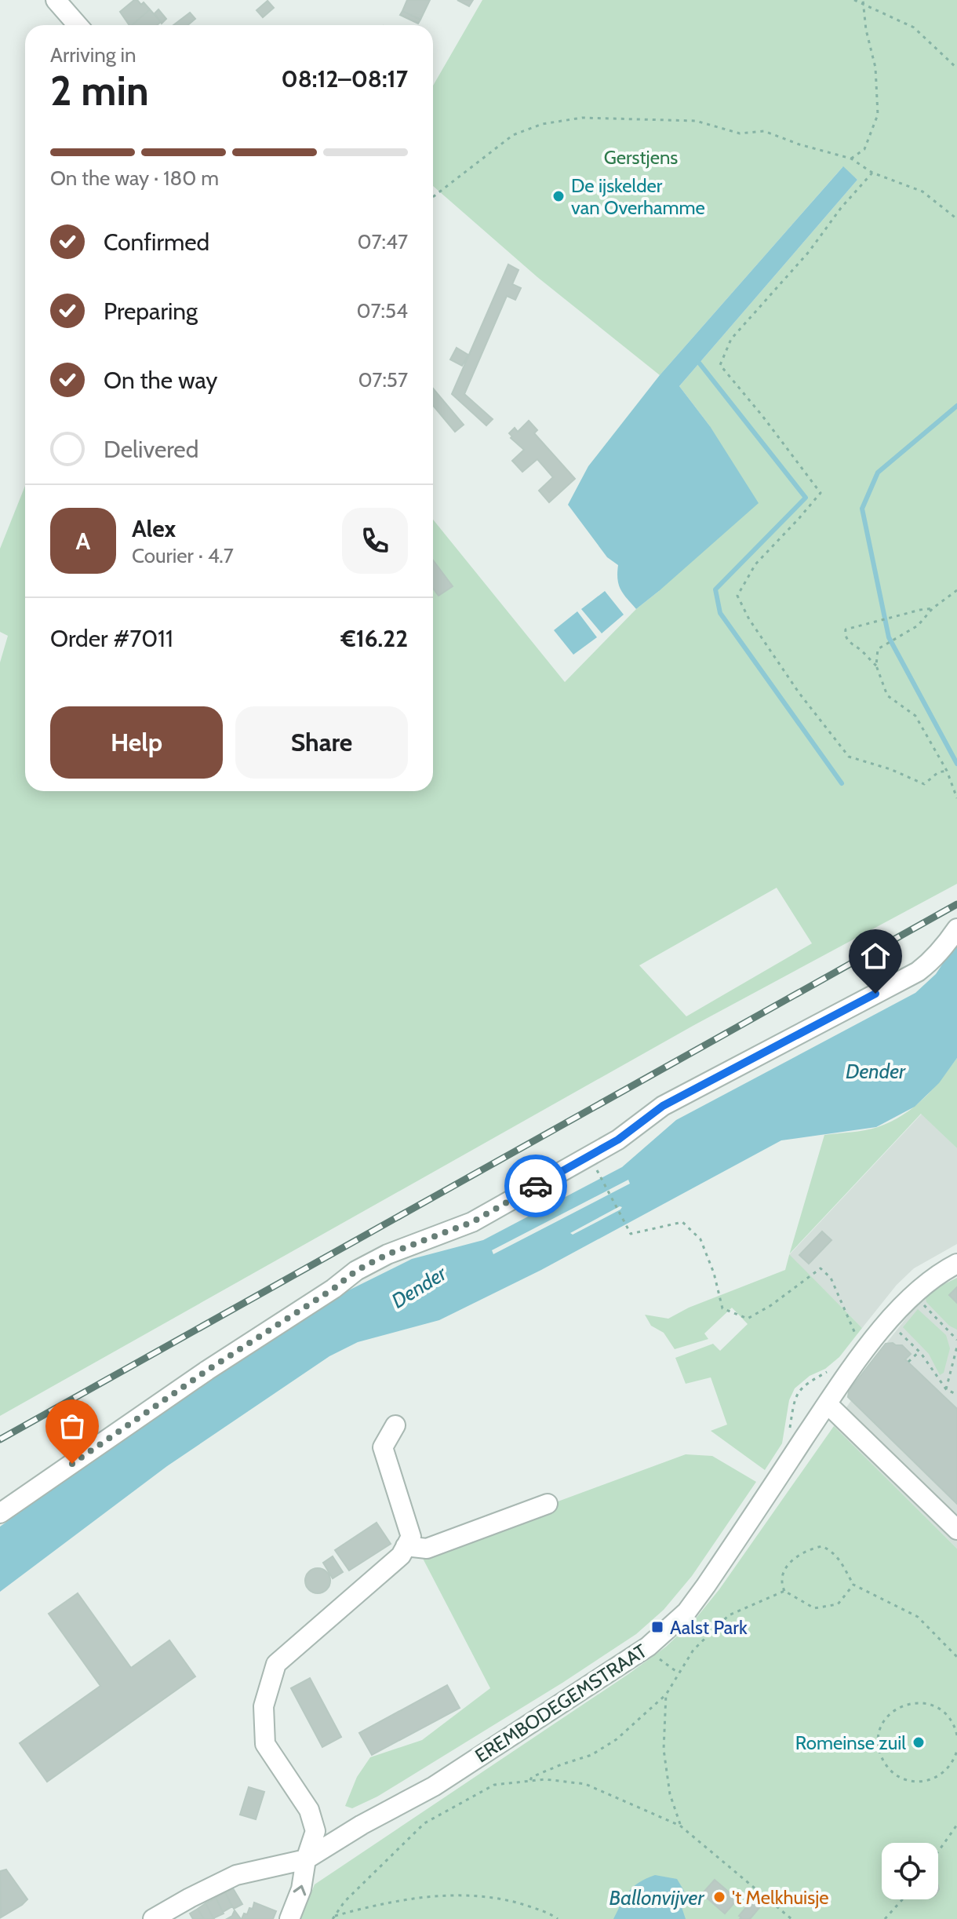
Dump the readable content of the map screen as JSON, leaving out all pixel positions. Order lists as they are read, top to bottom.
{
  "streets": {
    "street": ["EREMBODEGEMSTRAAT"]
  },
  "water": ["Dender", "Ballonvijver"],
  "parks": ["Gerstjens"],
  "places": {
    "other": ["De ijskelder van Overhamme", "Romeinse zuil", "'t Melkhuisje"],
    "transit": ["Aalst Park"]
  },
  "page": {
    "heading": ["2 min", "Arriving in", "08:12–08:17"],
    "panel": [
      "Alex",
      "Courier · 4.7",
      "Order #7011",
      "€16.22"
    ],
    "bar": "On the way · 180 m",
    "list": [
      ["Confirmed", "07:47"],
      ["Preparing", "07:54"],
      ["On the way", "07:57"],
      "Delivered"
    ],
    "round": "A",
    "buttons": ["Help", "Share"]
  }
}
